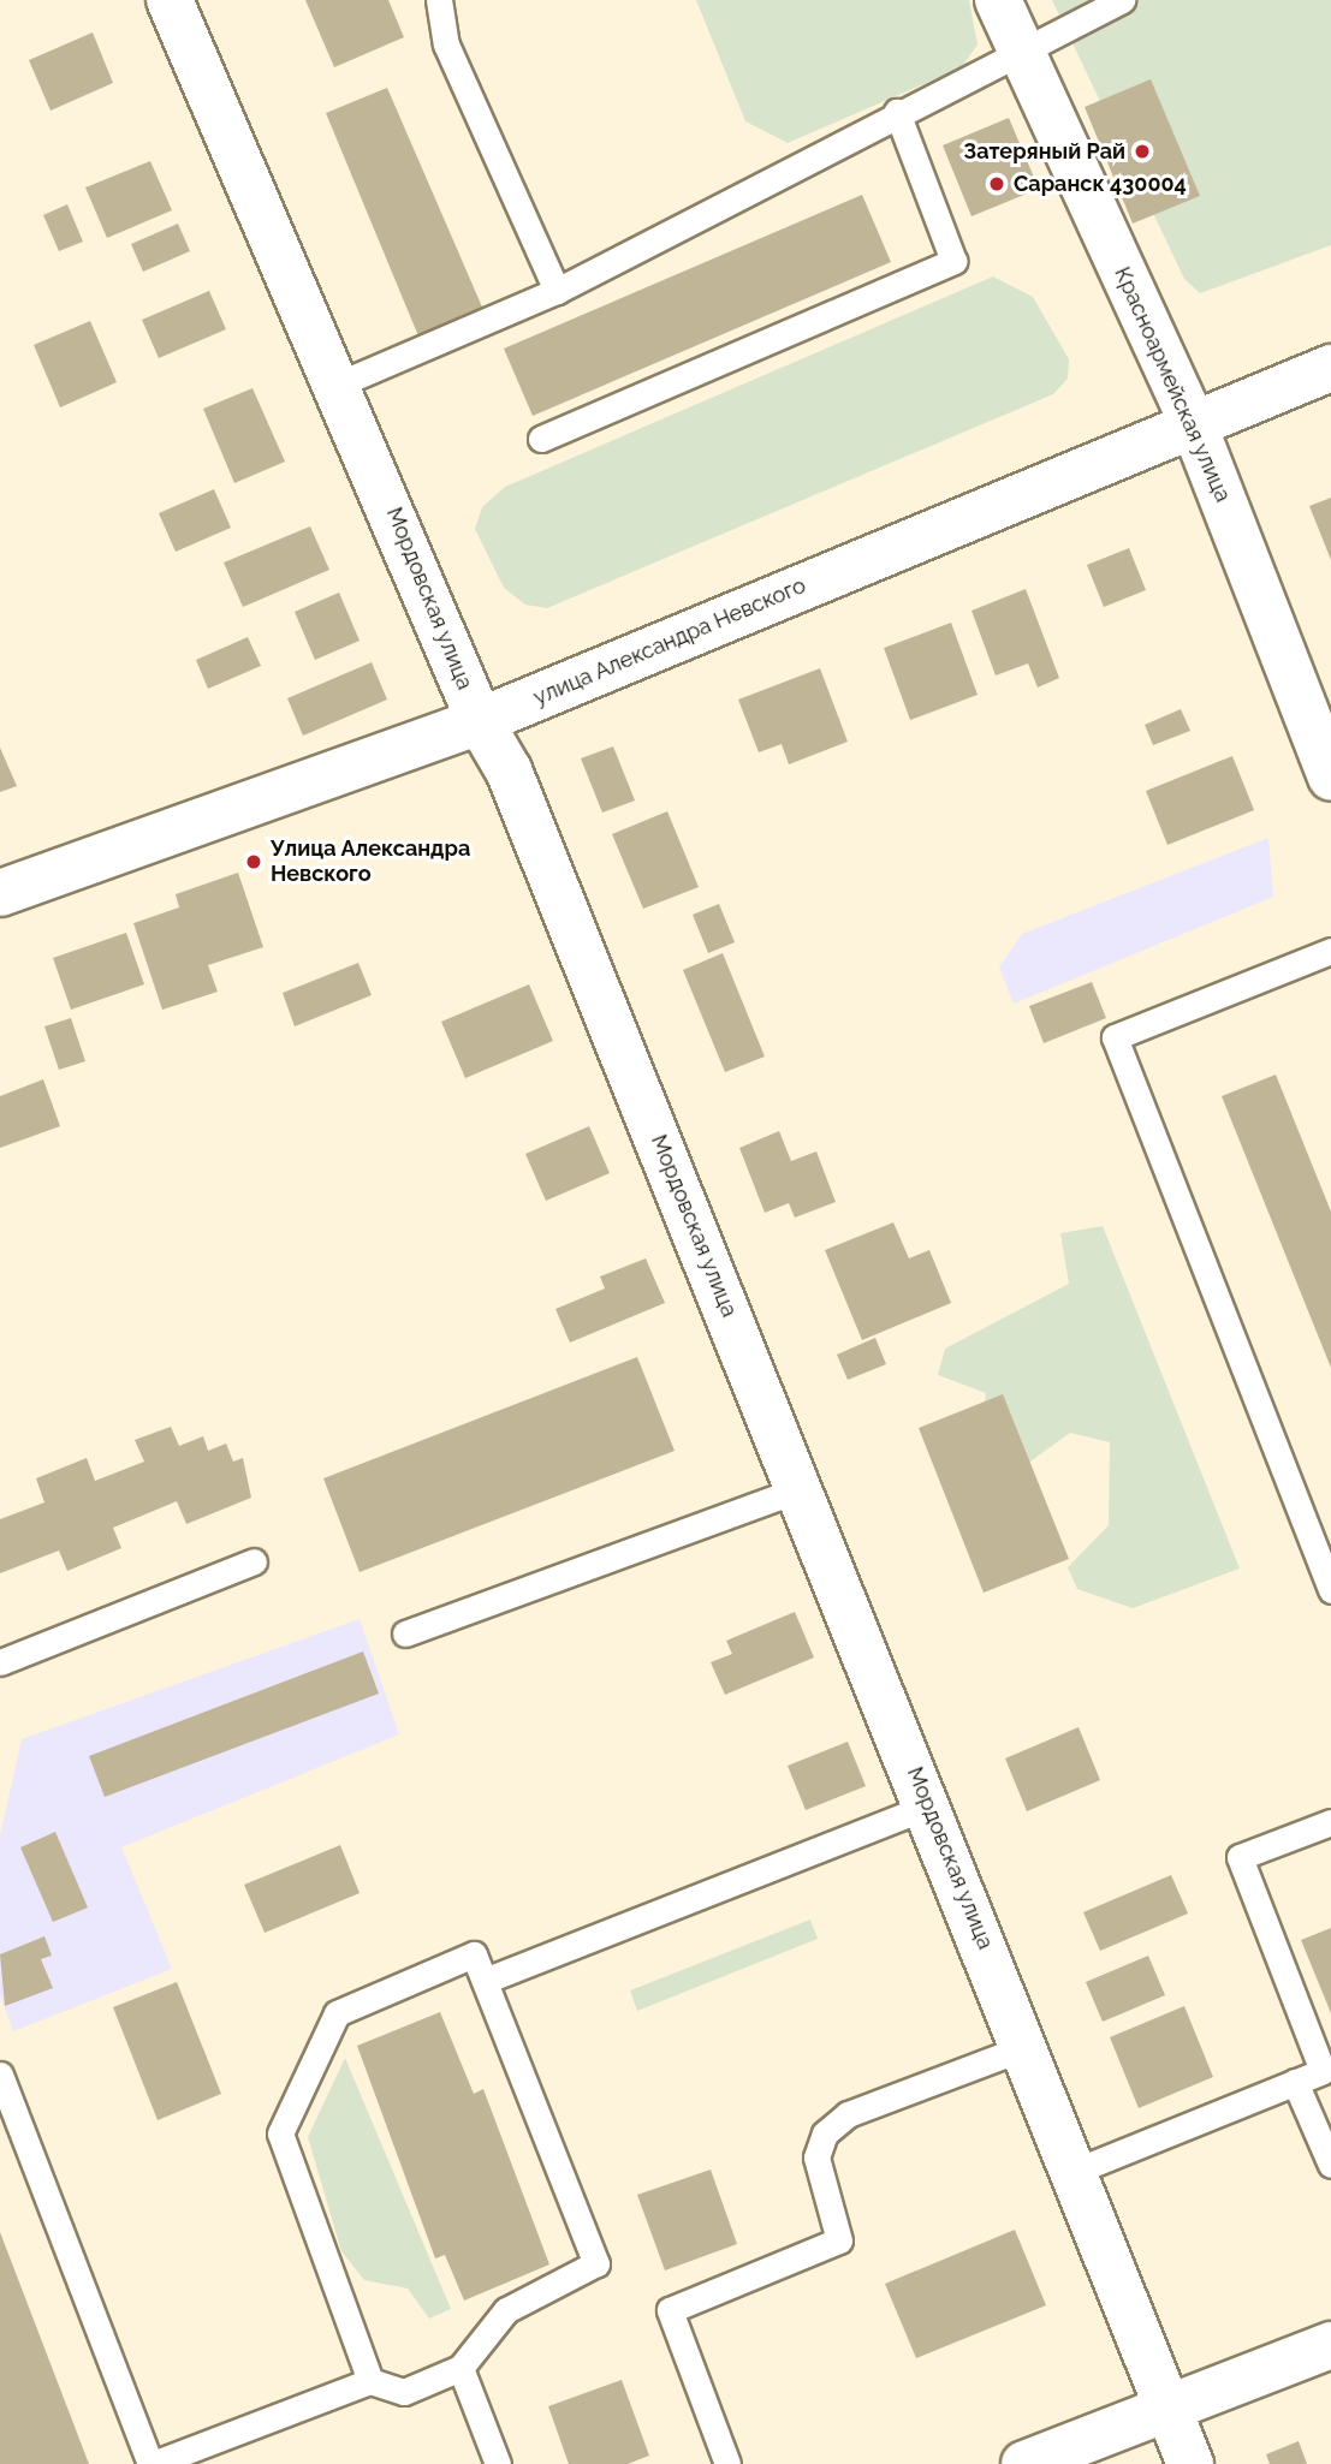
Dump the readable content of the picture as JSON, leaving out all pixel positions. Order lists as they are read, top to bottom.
{
  "streets": {
    "street": ["Красноармейская улица", "Мордовская улица", "улица Александра Невского"]
  },
  "crossings": [
    ["Красноармейская улица", "улица Александра Невского"],
    ["Мордовская улица", "улица Александра Невского"]
  ],
  "places": ["Затеряный Рай", "Саранск 430004", "Улица Александра Невского"]
}
